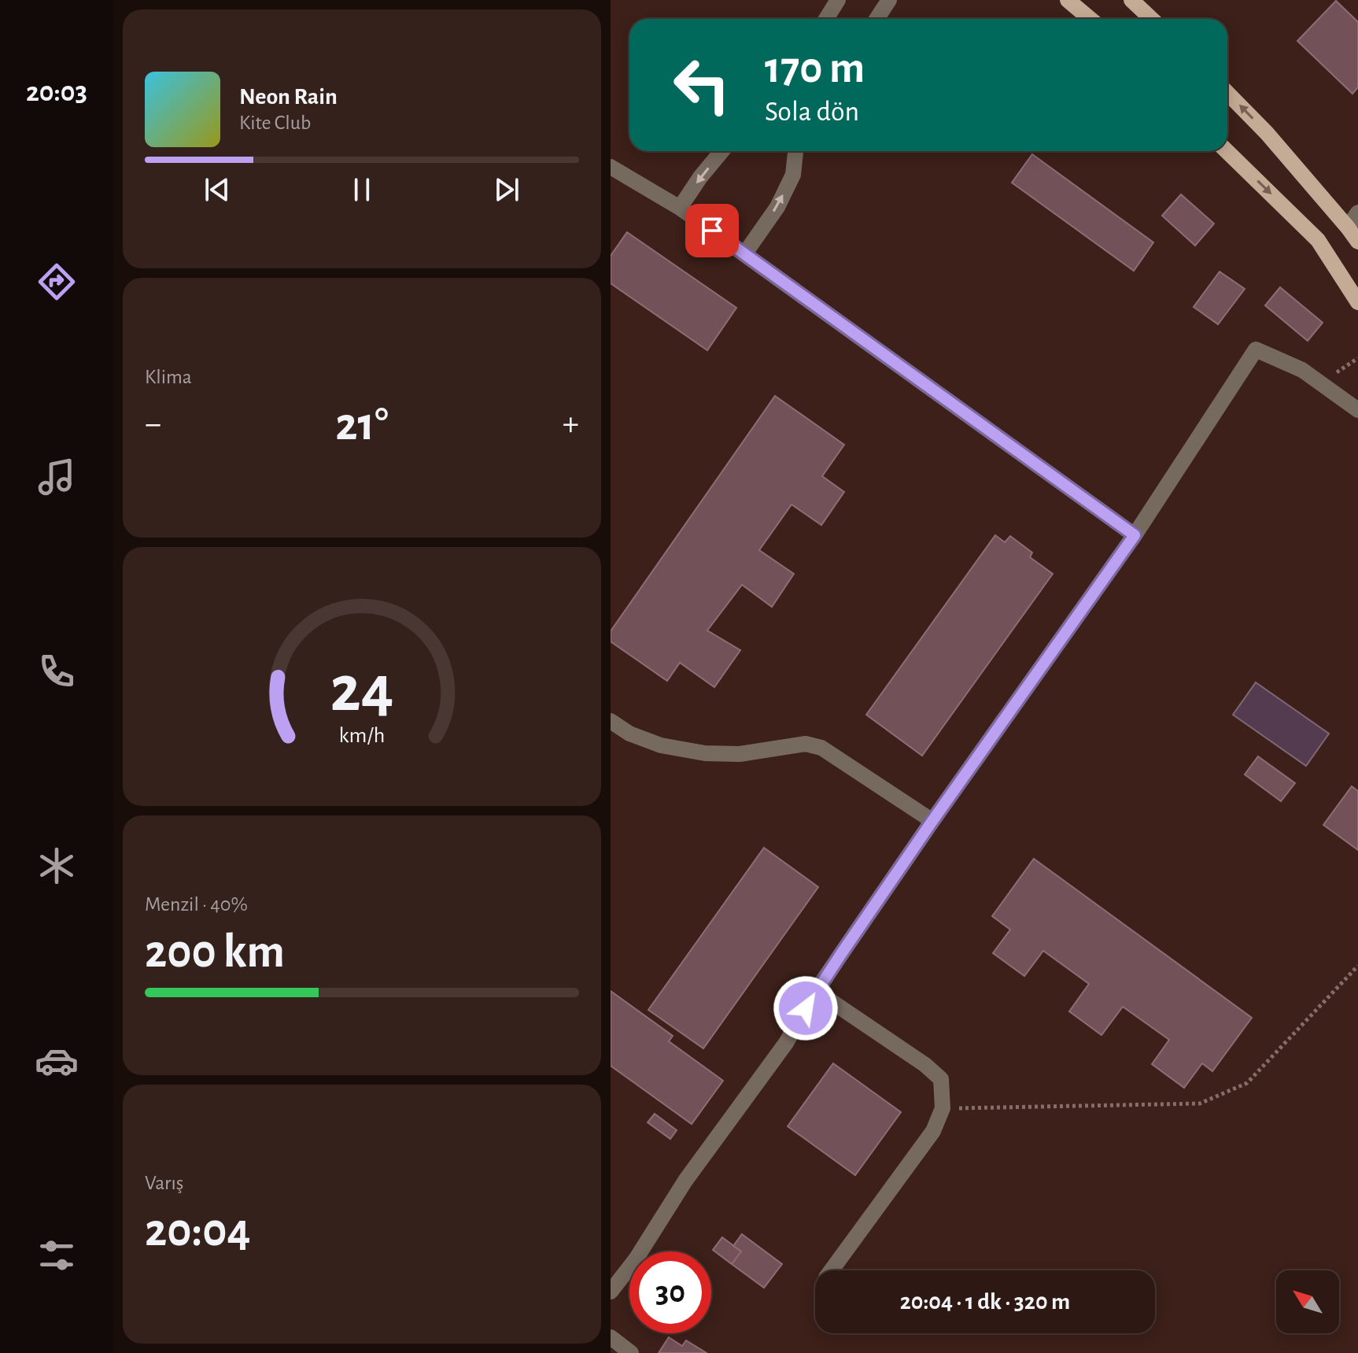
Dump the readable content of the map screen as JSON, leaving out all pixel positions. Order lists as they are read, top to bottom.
{
  "north": "top left",
  "page": {
    "tabs": "20:03",
    "turn": ["170 m", "Sola dön"],
    "song": ["Neon Rain", "Kite Club"],
    "tile": [
      "Klima",
      ["Menzil · 40%", "200 km"],
      ["Varış", "20:04"]
    ],
    "heat": ["−", "21°", "+"],
    "limit": "30",
    "trip": "20:04 · 1 dk · 320 m",
    "gauge": ["24", "km/h"]
  }
}
